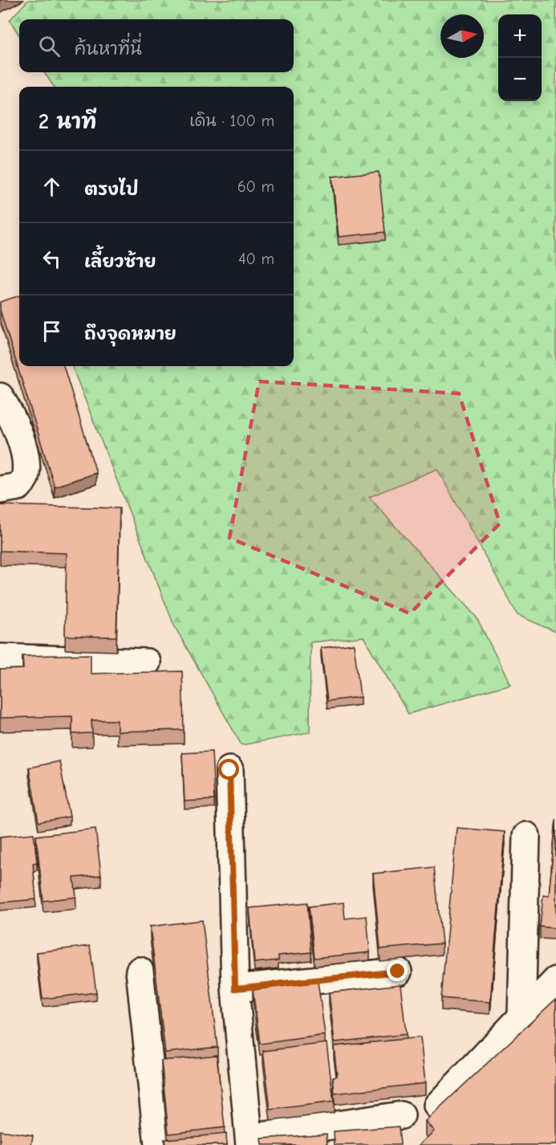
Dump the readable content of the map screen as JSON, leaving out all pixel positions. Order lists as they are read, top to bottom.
{
  "north": "right",
  "page": {
    "map_buttons": ["+", "−"],
    "search": "ค้นหาที่นี่",
    "heading": ["2 นาที", "เดิน · 100 m"],
    "list": [
      ["ตรงไป", "60 m"],
      ["เลี้ยวซ้าย", "40 m"],
      "ถึงจุดหมาย"
    ]
  }
}
